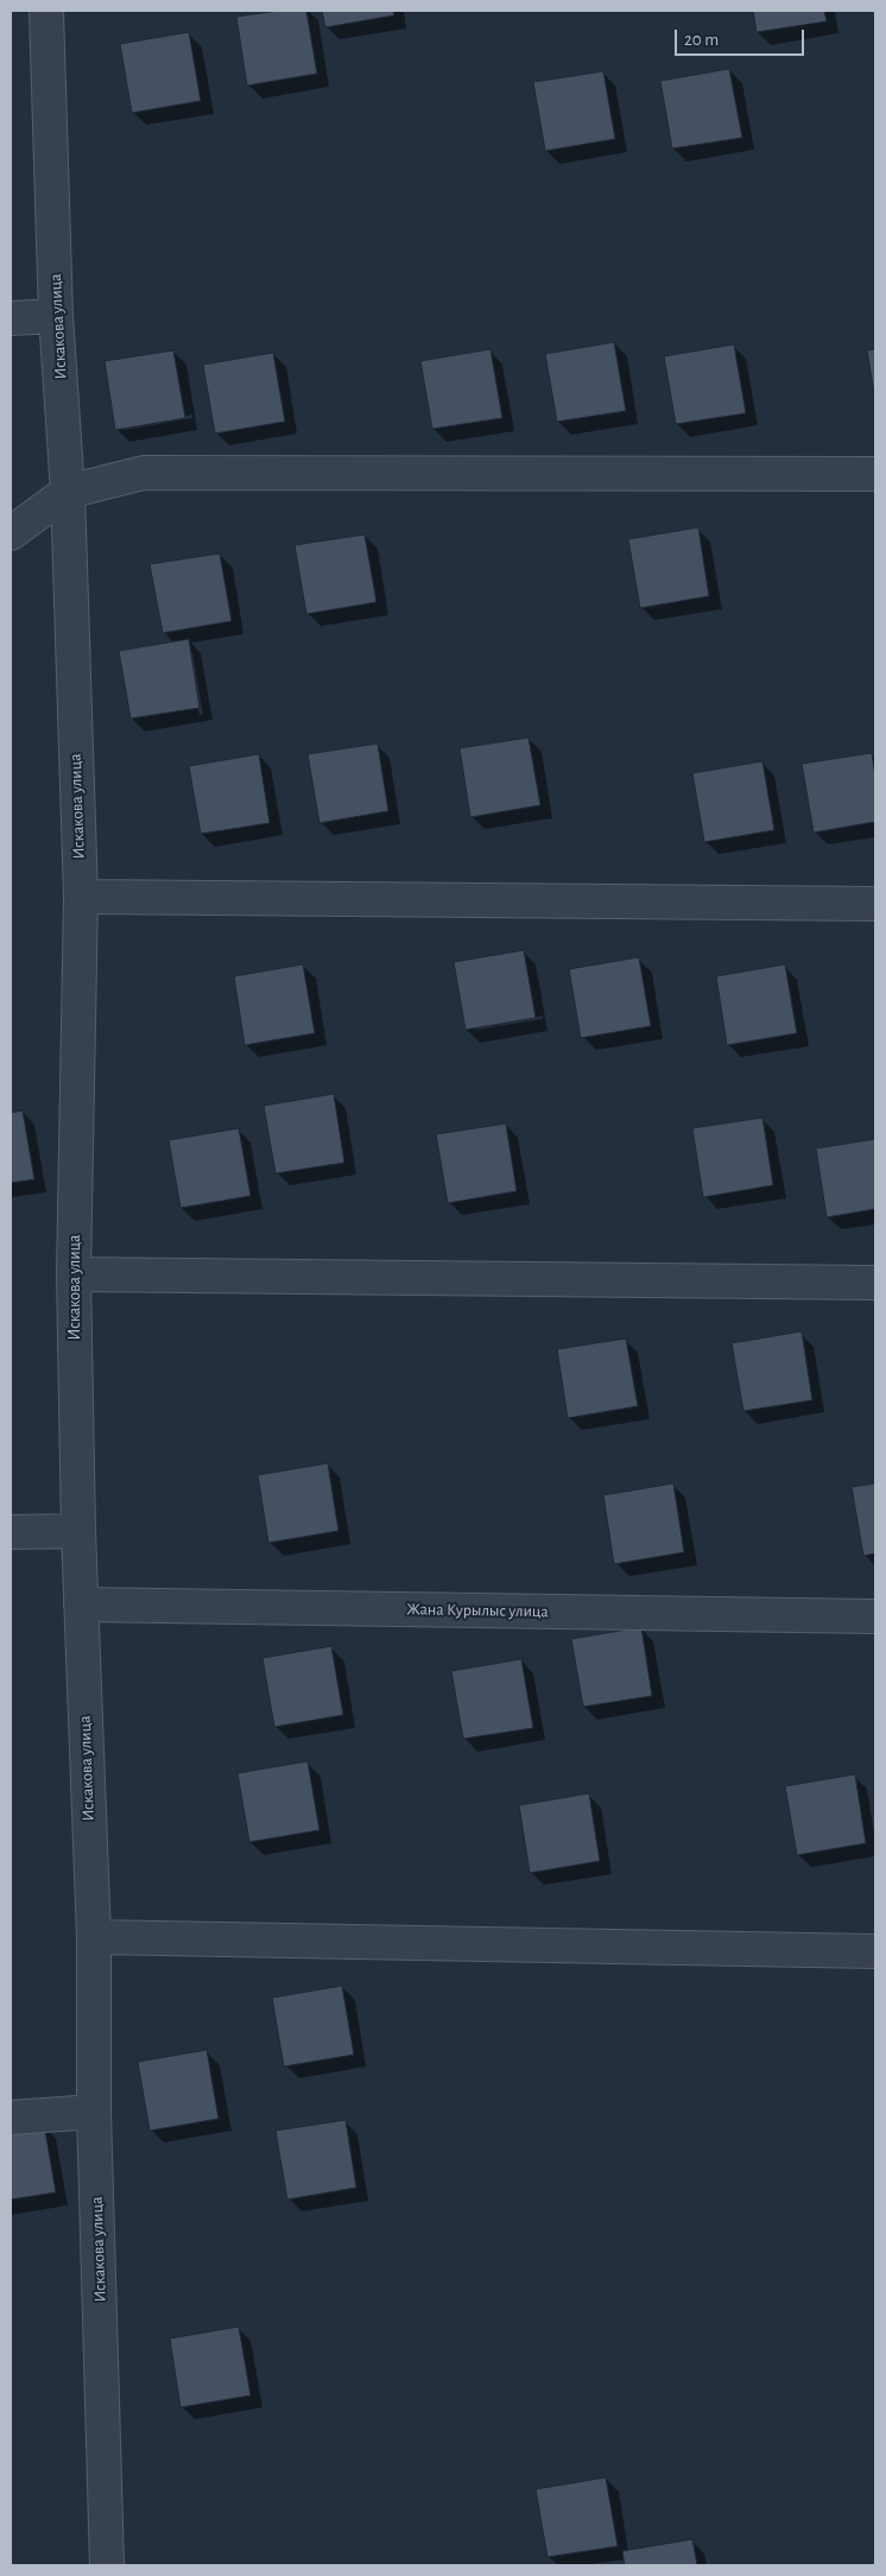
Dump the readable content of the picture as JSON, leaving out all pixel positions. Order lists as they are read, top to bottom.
{
  "streets": {
    "street": ["Искакова улица", "Жана Курылыс улица"]
  },
  "crossings": [
    ["Искакова улица", "Жана Курылыс улица"]
  ],
  "scale_bar": "20 m"
}
